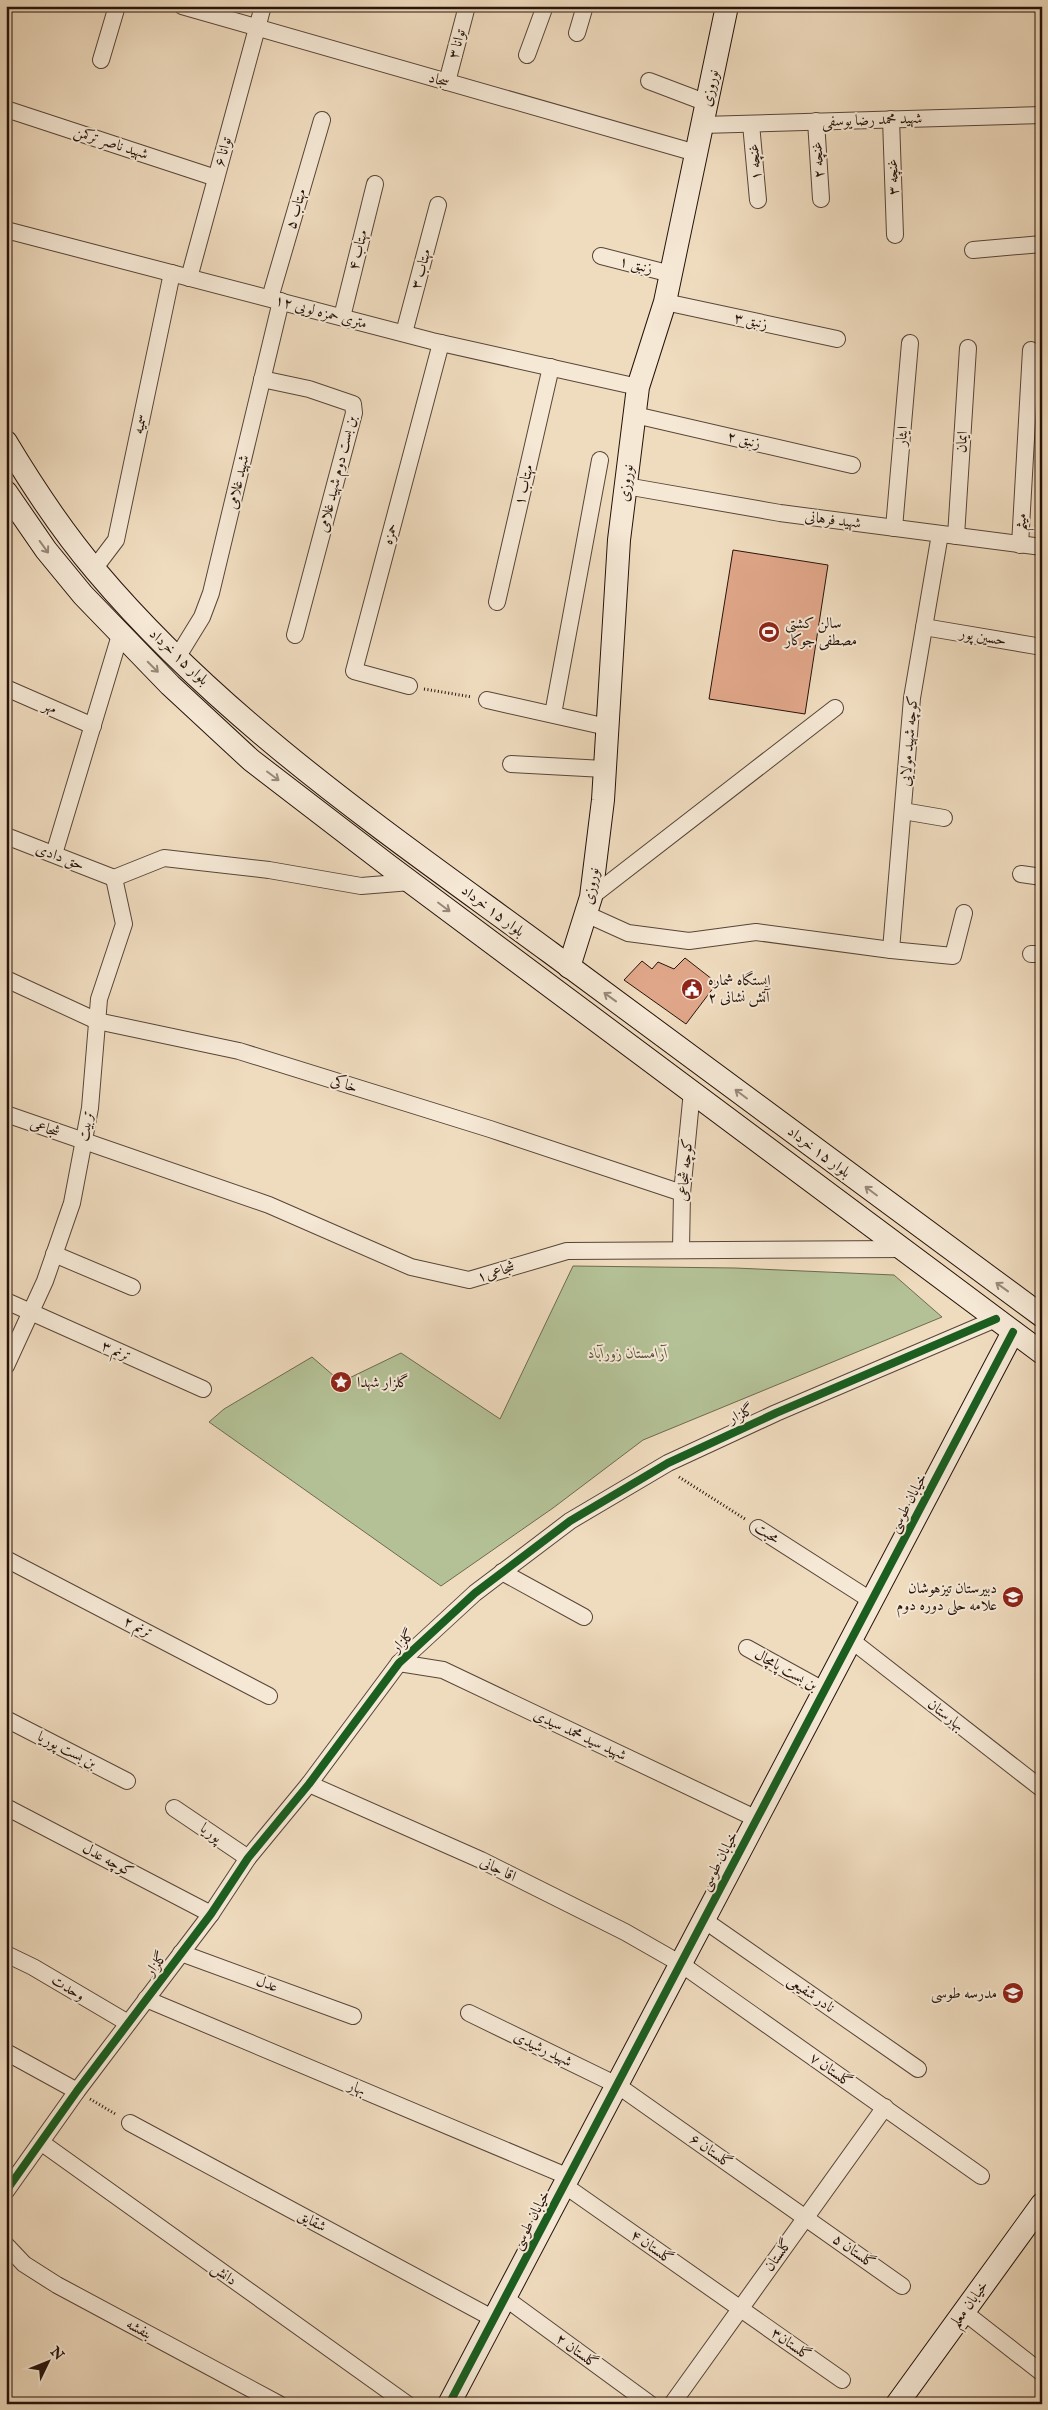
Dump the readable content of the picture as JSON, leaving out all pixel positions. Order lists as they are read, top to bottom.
{
  "streets": {
    "main road": [
      "نوروزی",
      "بلوار ۱۵ خرداد",
      "خیابان طوسی",
      "خیابان معلم"
    ],
    "street": [
      "توانا ۳",
      "سجاد",
      "شهید محمد رضا یوسفی",
      "شهید ناصر ترکمن",
      "توانا ۶",
      "غنچه ۲",
      "غنچه ۱",
      "غنچه ۳",
      "مهتاب ۵",
      "مهتاب ۴",
      "زنبق ۱",
      "مهتاب ۳",
      "۱۲ متری حمزه لویی",
      "زنبق ۳",
      "سمیه",
      "ایثار",
      "زنبق ۲",
      "ایمان",
      "بن بست دوم شهید غلامی",
      "شهید غلامی",
      "مهتاب ۱",
      "شهید فرهانی",
      "میثم",
      "حمزه",
      "حسین پور",
      "مهر",
      "کوچه شهید مولایی",
      "حق دادی",
      "خاکی",
      "تربیت",
      "شجاعی",
      "کوچه شجاعی",
      "شجاعی۱",
      "ترنم ۳",
      "گلزار",
      "محبت",
      "ترنم ۲",
      "بن بست پامچال",
      "بهارستان",
      "شهید سید محمد سیدی",
      "بن بست پوریا",
      "پوریا",
      "کوچه عدل",
      "اقا جانی",
      "عدل",
      "وحدت",
      "نادر شفیعی",
      "شهید رشیدی",
      "گلستان ۷",
      "بهار",
      "گلستان ۶",
      "شقایق",
      "گلستان ۴",
      "گلستان ۵",
      "گلستان",
      "دانش",
      "بنفشه",
      "گلستان۳",
      "گلستان ۲"
    ]
  },
  "crossings": [
    ["توانا ۳", "سجاد"],
    ["سجاد", "نوروزی"],
    ["سجاد", "توانا ۶"],
    ["نوروزی", "شهید محمد رضا یوسفی"],
    ["نوروزی", "زنبق ۱"],
    ["نوروزی", "۱۲ متری حمزه لویی"],
    ["نوروزی", "زنبق ۳"],
    ["نوروزی", "زنبق ۲"],
    ["نوروزی", "شهید فرهانی"],
    ["نوروزی", "بلوار ۱۵ خرداد"],
    ["شهید محمد رضا یوسفی", "غنچه ۲"],
    ["شهید محمد رضا یوسفی", "غنچه ۱"],
    ["شهید محمد رضا یوسفی", "غنچه ۳"],
    ["شهید ناصر ترکمن", "توانا ۶"],
    ["توانا ۶", "۱۲ متری حمزه لویی"],
    ["مهتاب ۵", "۱۲ متری حمزه لویی"],
    ["مهتاب ۵", "شهید غلامی"],
    ["مهتاب ۴", "۱۲ متری حمزه لویی"],
    ["مهتاب ۳", "۱۲ متری حمزه لویی"],
    ["۱۲ متری حمزه لویی", "سمیه"],
    ["۱۲ متری حمزه لویی", "شهید غلامی"],
    ["۱۲ متری حمزه لویی", "مهتاب ۱"],
    ["۱۲ متری حمزه لویی", "حمزه"],
    ["سمیه", "بلوار ۱۵ خرداد"],
    ["ایثار", "شهید فرهانی"],
    ["ایمان", "شهید فرهانی"],
    ["ایمان", "کوچه شهید مولایی"],
    ["بن بست دوم شهید غلامی", "شهید غلامی"],
    ["شهید غلامی", "بلوار ۱۵ خرداد"],
    ["شهید فرهانی", "میثم"],
    ["شهید فرهانی", "کوچه شهید مولایی"],
    ["حسین پور", "کوچه شهید مولایی"],
    ["بلوار ۱۵ خرداد", "کوچه شجاعی"],
    ["بلوار ۱۵ خرداد", "شجاعی۱"],
    ["بلوار ۱۵ خرداد", "گلزار"],
    ["بلوار ۱۵ خرداد", "خیابان طوسی"],
    ["حق دادی", "تربیت"],
    ["خاکی", "تربیت"],
    ["خاکی", "کوچه شجاعی"],
    ["تربیت", "شجاعی"],
    ["تربیت", "شجاعی۱"],
    ["تربیت", "ترنم ۳"],
    ["شجاعی", "شجاعی۱"],
    ["کوچه شجاعی", "شجاعی۱"],
    ["گلزار", "محبت"],
    ["گلزار", "شهید سید محمد سیدی"],
    ["گلزار", "پوریا"],
    ["گلزار", "کوچه عدل"],
    ["گلزار", "اقا جانی"],
    ["گلزار", "عدل"],
    ["گلزار", "وحدت"],
    ["گلزار", "بهار"],
    ["گلزار", "دانش"],
    ["خیابان طوسی", "محبت"],
    ["خیابان طوسی", "بن بست پامچال"],
    ["خیابان طوسی", "بهارستان"],
    ["خیابان طوسی", "شهید سید محمد سیدی"],
    ["خیابان طوسی", "اقا جانی"],
    ["خیابان طوسی", "نادر شفیعی"],
    ["خیابان طوسی", "شهید رشیدی"],
    ["خیابان طوسی", "گلستان ۷"],
    ["خیابان طوسی", "بهار"],
    ["خیابان طوسی", "گلستان ۶"],
    ["خیابان طوسی", "شقایق"],
    ["خیابان طوسی", "گلستان ۴"],
    ["خیابان طوسی", "گلستان ۲"],
    ["اقا جانی", "گلستان ۷"],
    ["شهید رشیدی", "گلستان ۶"],
    ["گلستان ۷", "گلستان"],
    ["بهار", "گلستان ۴"],
    ["گلستان ۶", "گلستان ۵"],
    ["گلستان ۶", "گلستان"],
    ["گلستان ۴", "گلستان"],
    ["گلستان ۴", "گلستان۳"],
    ["گلستان ۵", "گلستان"],
    ["گلستان", "گلستان۳"]
  ],
  "parks": ["آرامستان زورآباد"],
  "places": {
    "sports": ["سالن کشتی مصطفی جوکار"],
    "public building": ["ایستگاه شماره ۲ آتش نشانی"],
    "place": ["گلزار شهدا"],
    "school or university": ["دبیرستان تیزهوشان علامه حلی دوره دوم", "مدرسه طوسی"]
  },
  "north": "top right"
}
